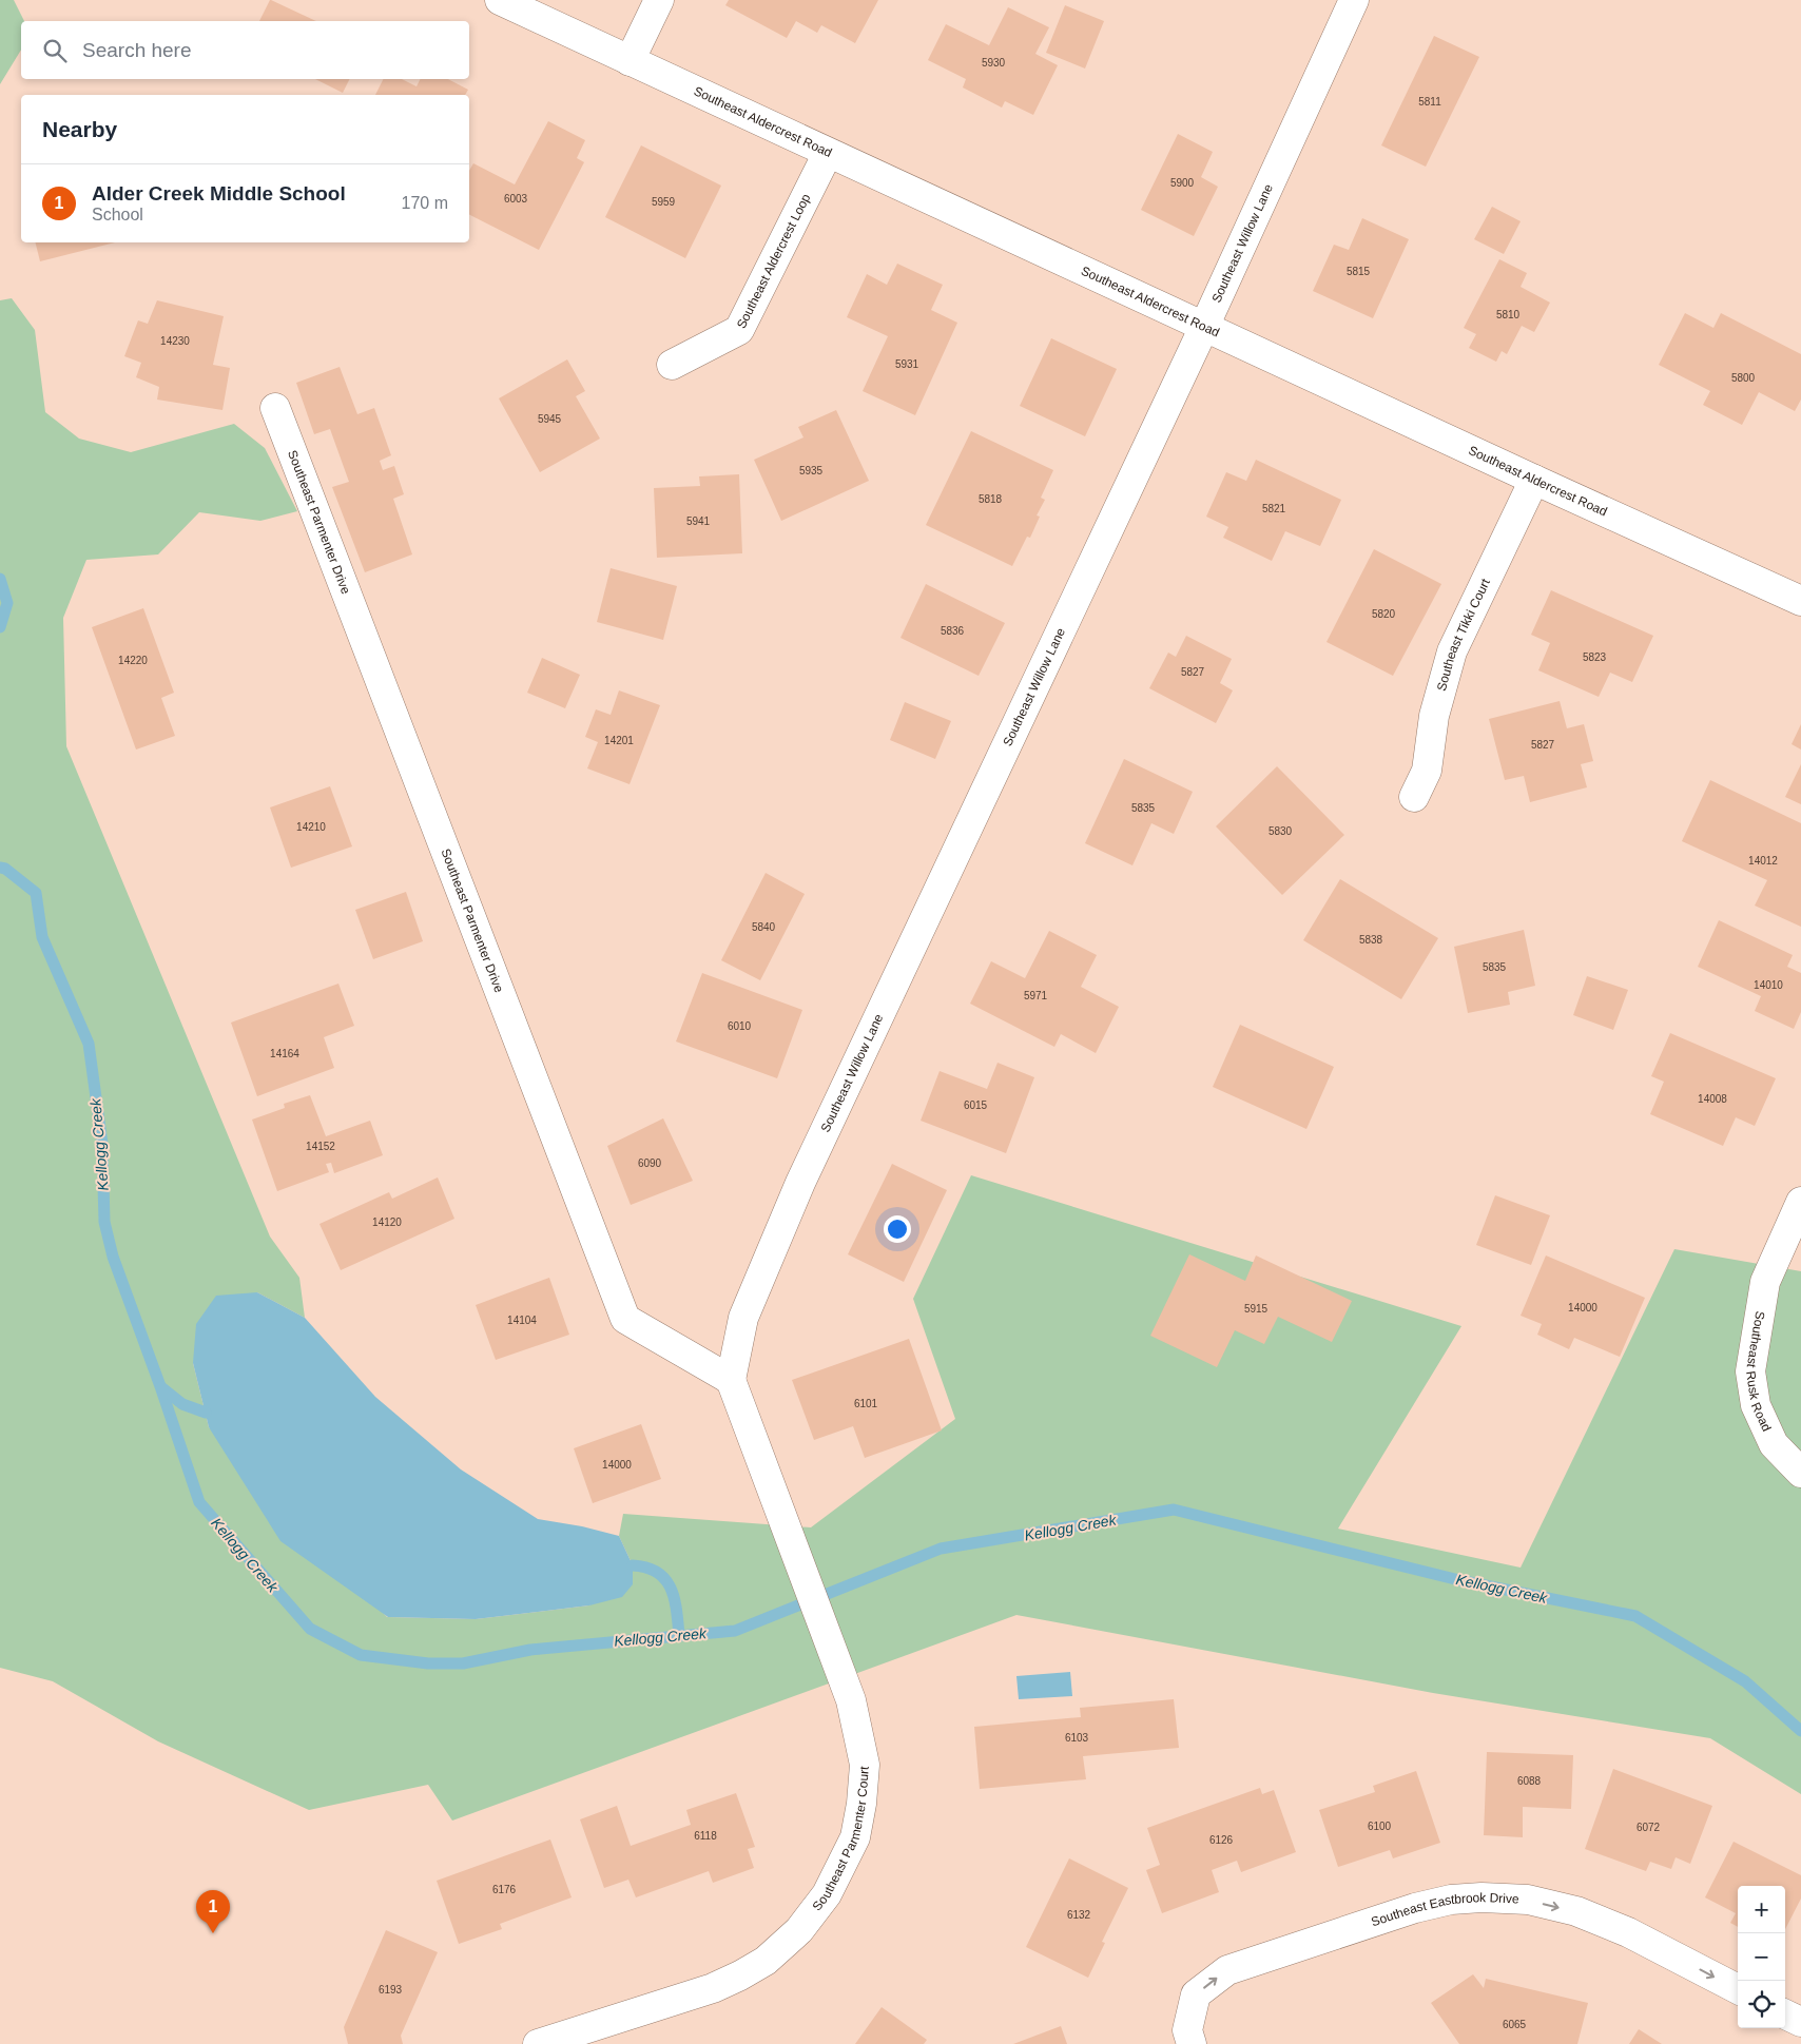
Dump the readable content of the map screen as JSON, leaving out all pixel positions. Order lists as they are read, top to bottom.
{
  "streets": {
    "street": [
      "Southeast Aldercrest Road",
      "Southeast Willow Lane",
      "Southeast Aldercrest Loop",
      "Southeast Parmenter Drive",
      "Southeast Tikki Court",
      "Southeast Rusk Road",
      "Southeast Parmenter Court",
      "Southeast Eastbrook Drive"
    ]
  },
  "crossings": [
    ["Southeast Aldercrest Road", "Southeast Willow Lane"],
    ["Southeast Aldercrest Road", "Southeast Aldercrest Loop"],
    ["Southeast Aldercrest Road", "Southeast Tikki Court"],
    ["Southeast Willow Lane", "Southeast Parmenter Drive"],
    ["Southeast Willow Lane", "Southeast Parmenter Court"],
    ["Southeast Parmenter Drive", "Southeast Parmenter Court"]
  ],
  "one_way": ["Southeast Eastbrook Drive"],
  "water": ["Kellogg Creek"],
  "house_numbers": [
    "5930",
    "5811",
    "5900",
    "6003",
    "5959",
    "5815",
    "5810",
    "14230",
    "5931",
    "5800",
    "5945",
    "5935",
    "5818",
    "5821",
    "5941",
    "5820",
    "5836",
    "5823",
    "14220",
    "5827",
    "14201",
    "5827",
    "5835",
    "14210",
    "5830",
    "14012",
    "5840",
    "5838",
    "5835",
    "14010",
    "5971",
    "6010",
    "14164",
    "14008",
    "6015",
    "14152",
    "6090",
    "14120",
    "14000",
    "5915",
    "14104",
    "6101",
    "14000",
    "6103",
    "6088",
    "6100",
    "6072",
    "6118",
    "6126",
    "6176",
    "6132",
    "6193",
    "6065"
  ],
  "page": {
    "search": "Search here",
    "heading": "Nearby",
    "list": [
      {
        "mark": "1",
        "name": "Alder Creek Middle School",
        "note": "School",
        "value": "170 m"
      }
    ],
    "map_buttons": ["+", "−"],
    "pins": "1"
  }
}
